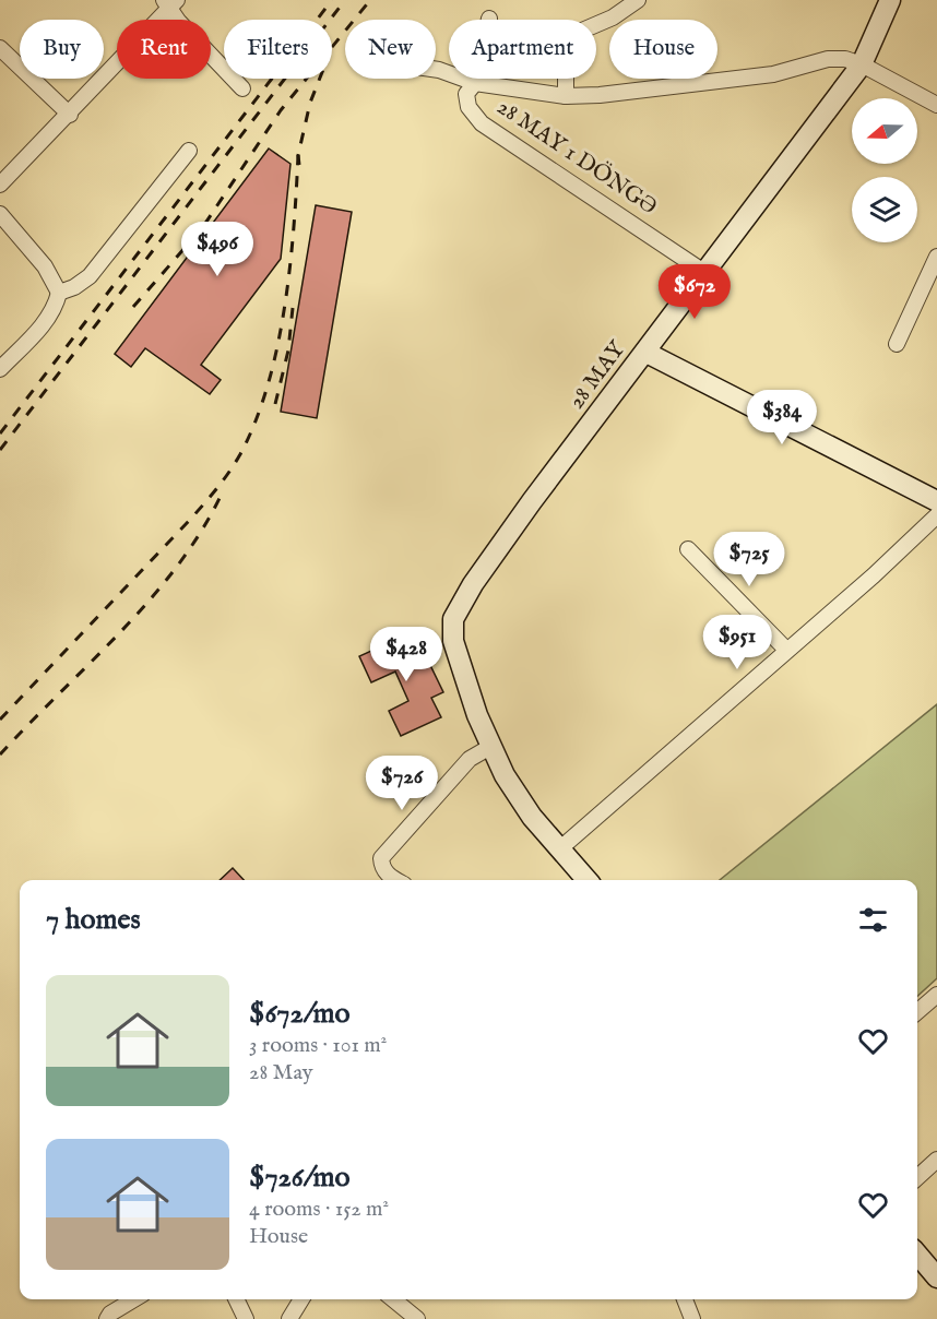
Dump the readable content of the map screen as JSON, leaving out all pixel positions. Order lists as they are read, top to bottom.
{
  "streets": {
    "main road": ["28 MAY"],
    "street": ["28 MAY 1 DÖNGƏ"]
  },
  "crossings": [
    ["28 MAY 1 DÖNGƏ", "28 MAY"]
  ],
  "north": "left",
  "page": {
    "chip": [
      "Buy",
      "Rent",
      "Filters",
      "New",
      "Apartment",
      "House"
    ],
    "price": [
      "$496",
      "$672",
      "$384",
      "$725",
      "$951",
      "$428",
      "$726"
    ],
    "heading": "7 homes",
    "list": [
      {
        "name": "$672/mo",
        "note": "3 rooms · 101 m² · 28 May"
      },
      {
        "name": "$726/mo",
        "note": "4 rooms · 152 m² · House"
      }
    ]
  }
}
